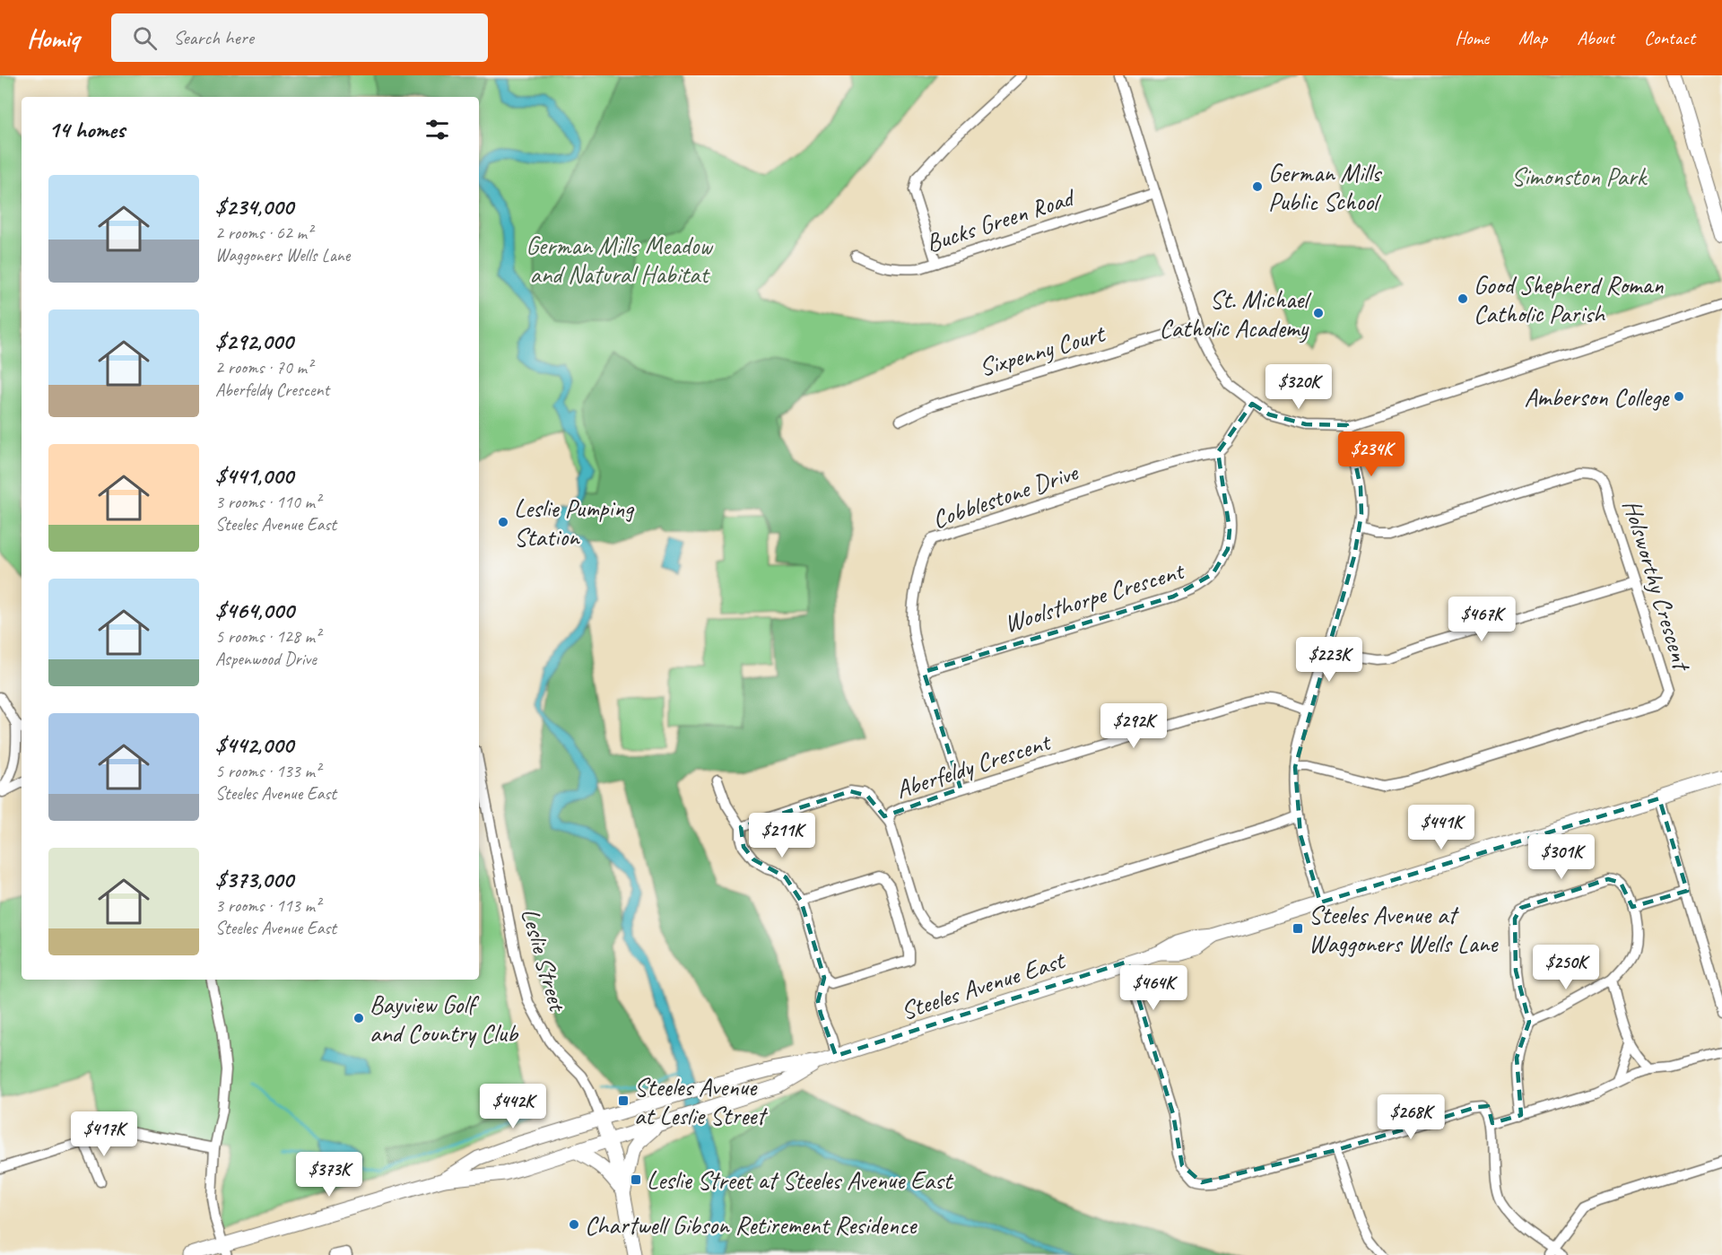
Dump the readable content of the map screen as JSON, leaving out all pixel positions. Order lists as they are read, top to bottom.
{
  "streets": {
    "main road": ["Leslie Street", "Steeles Avenue East"],
    "street": [
      "Bucks Green Road",
      "Sixpenny Court",
      "Cobblestone Drive",
      "Holsworthy Crescent",
      "Woolsthorpe Crescent",
      "Aberfeldy Crescent"
    ]
  },
  "crossings": [
    ["Cobblestone Drive", "Woolsthorpe Crescent"],
    ["Cobblestone Drive", "Aberfeldy Crescent"],
    ["Leslie Street", "Steeles Avenue East"]
  ],
  "parks": ["Simonston Park", "German Mills Meadow and Natural Habitat"],
  "places": {
    "other": [
      "German Mills Public School",
      "Good Shepherd Roman Catholic Parish",
      "St. Michael Catholic Academy",
      "Amberson College",
      "Leslie Pumping Station",
      "Bayview Golf and Country Club",
      "Chartwell Gibson Retirement Residence"
    ],
    "transit": ["Steeles Avenue at Waggoners Wells Lane", "Steeles Avenue at Leslie Street", "Leslie Street at Steeles Avenue East"]
  },
  "page": {
    "header": "Homiq",
    "search": "Search here",
    "nav": [
      "Home",
      "Map",
      "About",
      "Contact"
    ],
    "heading": "14 homes",
    "list": [
      {
        "name": "$234,000",
        "note": "2 rooms · 62 m² · Waggoners Wells Lane"
      },
      {
        "name": "$292,000",
        "note": "2 rooms · 70 m² · Aberfeldy Crescent"
      },
      {
        "name": "$441,000",
        "note": "3 rooms · 110 m² · Steeles Avenue East"
      },
      {
        "name": "$464,000",
        "note": "5 rooms · 128 m² · Aspenwood Drive"
      },
      {
        "name": "$442,000",
        "note": "5 rooms · 133 m² · Steeles Avenue East"
      },
      {
        "name": "$373,000",
        "note": "3 rooms · 113 m² · Steeles Avenue East"
      }
    ],
    "price": [
      "$320K",
      "$234K",
      "$467K",
      "$223K",
      "$292K",
      "$441K",
      "$211K",
      "$301K",
      "$250K",
      "$464K",
      "$442K",
      "$268K",
      "$417K",
      "$373K"
    ]
  }
}
